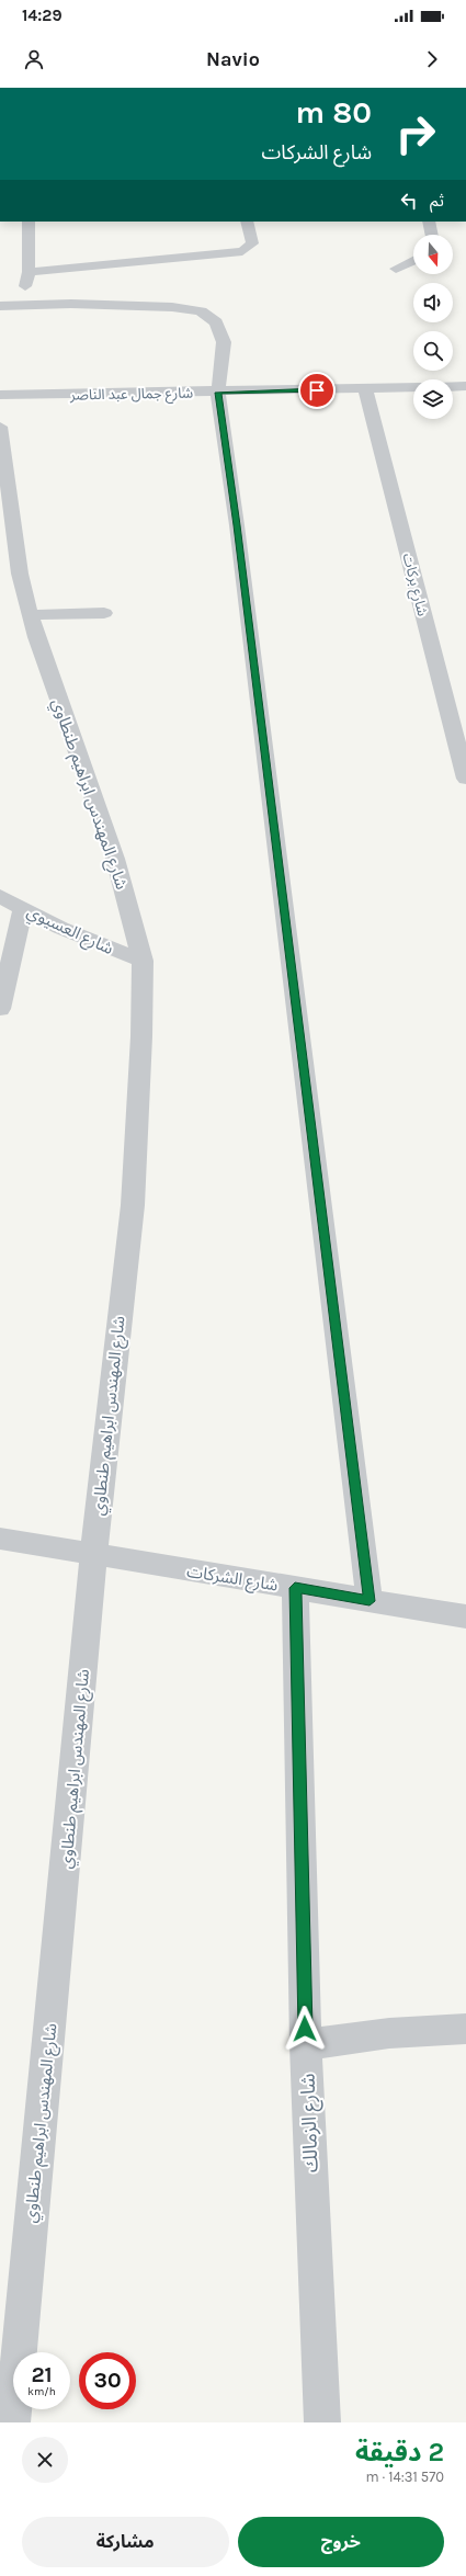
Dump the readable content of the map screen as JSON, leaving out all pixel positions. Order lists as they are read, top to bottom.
{
  "streets": {
    "street": [
      "شارع جمال عبد الناصر",
      "شارع بركات",
      "شارع المهندس ابراهيم طنطاوي",
      "شارع العسيوي",
      "شارع الشركات",
      "شارع الزمالك"
    ]
  },
  "crossings": [
    ["شارع جمال عبد الناصر", "شارع بركات"],
    ["شارع المهندس ابراهيم طنطاوي", "شارع العسيوي"],
    ["شارع المهندس ابراهيم طنطاوي", "شارع الشركات"],
    ["شارع الشركات", "شارع الزمالك"]
  ],
  "north": "bottom",
  "page": {
    "status": "14:29",
    "header": "Navio",
    "turn": ["80 m", "شارع الشركات"],
    "then": "ثم",
    "speed": "21 km/h",
    "limit": "30",
    "heading": ["2 دقيقة", "570 m · 14:31"],
    "buttons": ["خروج", "مشاركة"]
  }
}
